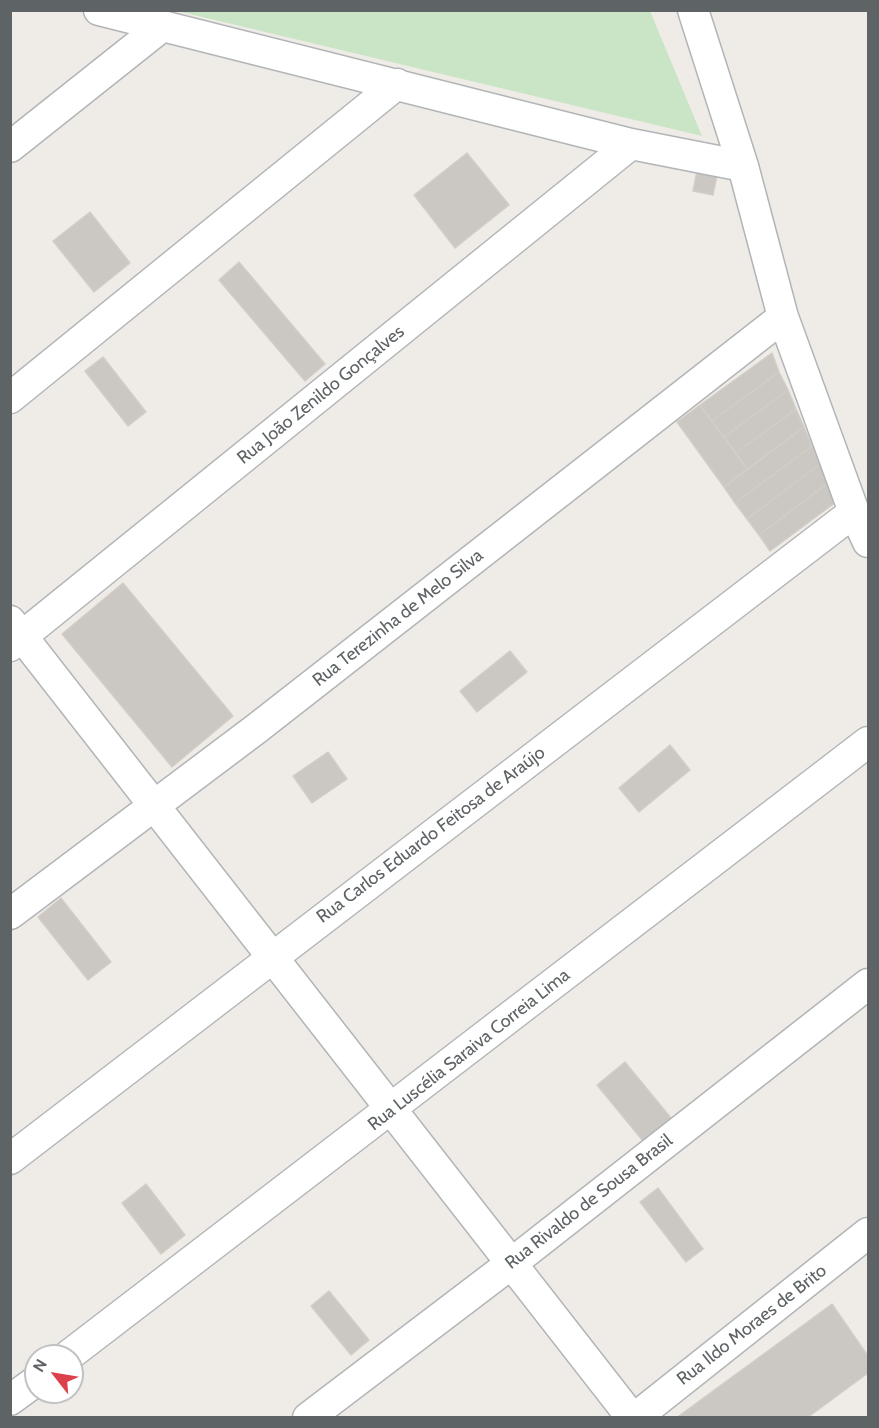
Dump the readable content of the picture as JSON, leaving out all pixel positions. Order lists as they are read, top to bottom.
{
  "streets": {
    "street": [
      "Rua João Zenildo Gonçalves",
      "Rua Terezinha de Melo Silva",
      "Rua Carlos Eduardo Feitosa de Araújo",
      "Rua Luscélia Saraiva Correia Lima",
      "Rua Rivaldo de Sousa Brasil",
      "Rua Ildo Moraes de Brito"
    ]
  },
  "north": "top left"
}
